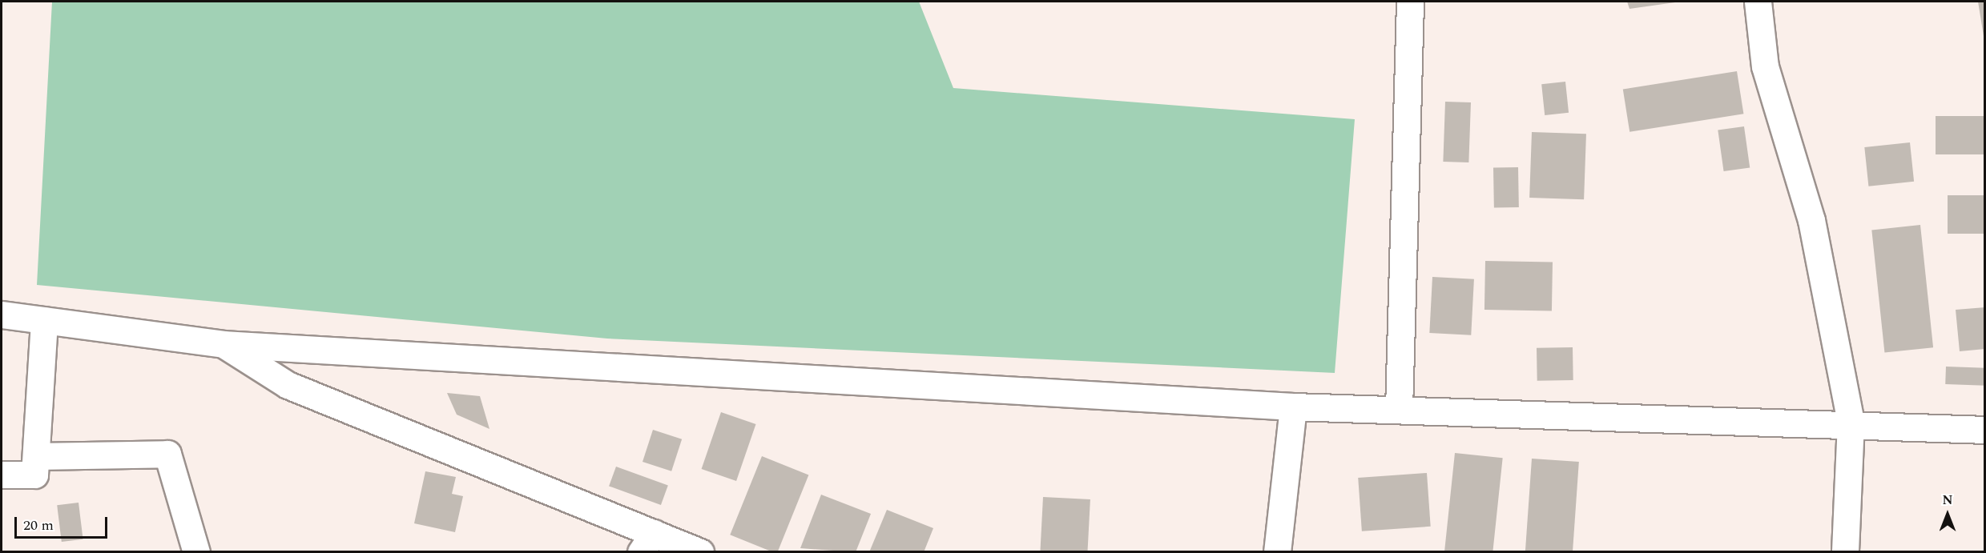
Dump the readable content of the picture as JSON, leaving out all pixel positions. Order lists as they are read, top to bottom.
{
  "scale_bar": "20 m",
  "north": "top"
}
